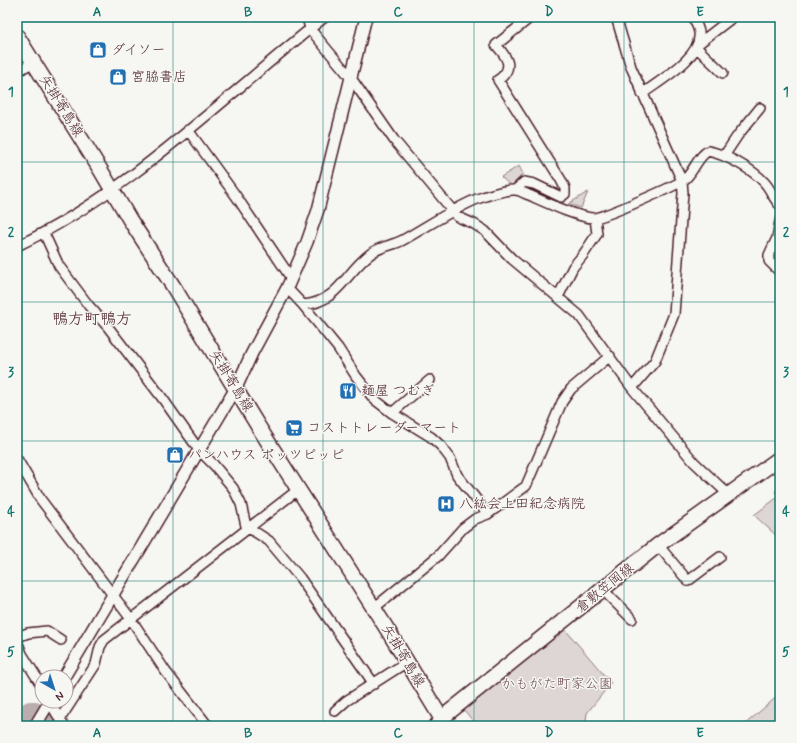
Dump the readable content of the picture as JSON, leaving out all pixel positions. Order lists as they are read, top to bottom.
{
  "streets": {
    "main road": ["矢掛寄島線", "倉敷笠岡線"]
  },
  "crossings": [
    ["矢掛寄島線", "倉敷笠岡線"]
  ],
  "districts": ["鴨方町鴨方"],
  "parks": ["かもがた町家公園"],
  "places": {
    "shop": ["ダイソー", "宮脇書店", "パンハウス ポッツピッピ"],
    "restaurant": ["麺屋 つむぎ"],
    "supermarket": ["コストトレーダーマート"],
    "hospital": ["八紘会上田紀念病院"]
  },
  "north": "bottom right",
  "grid": {
    "columns": [
      "A",
      "B",
      "C",
      "D",
      "E"
    ],
    "rows": [
      "1",
      "2",
      "3",
      "4",
      "5"
    ]
  }
}
